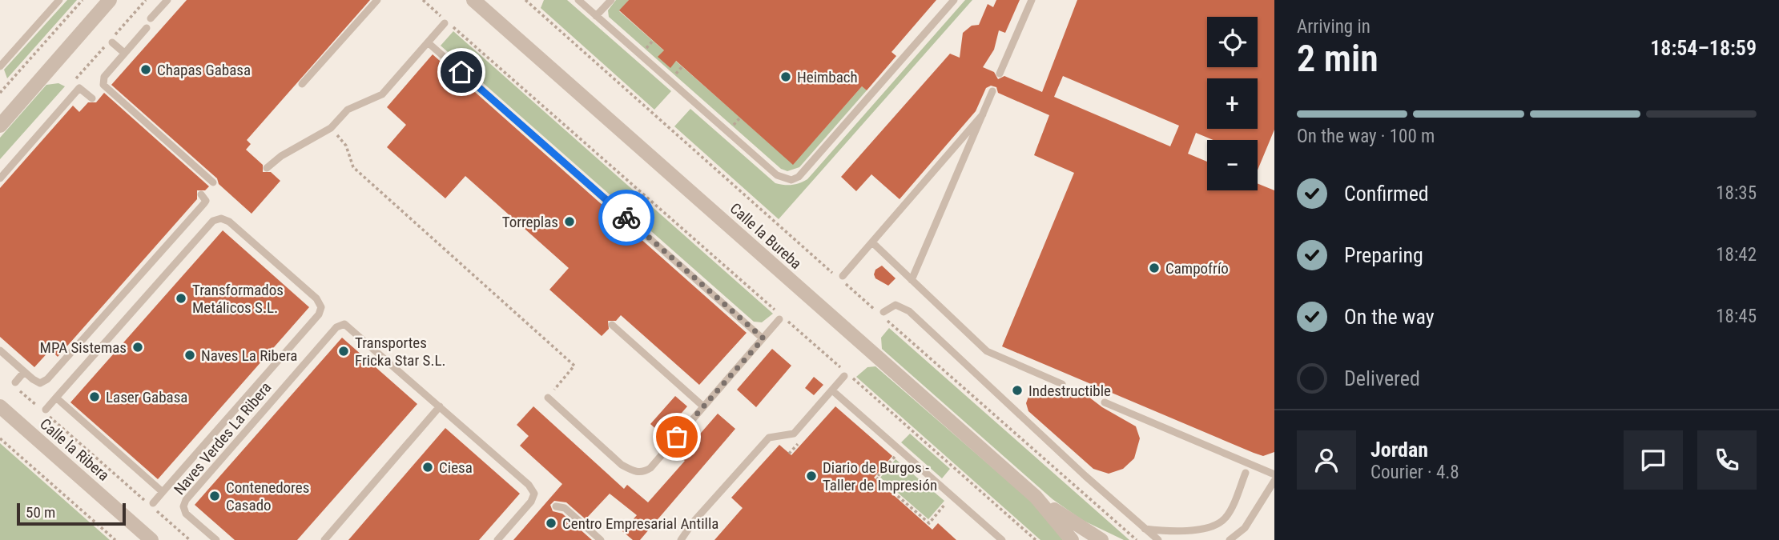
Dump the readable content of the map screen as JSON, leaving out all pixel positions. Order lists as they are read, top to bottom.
{
  "streets": {
    "street": ["Calle la Bureba", "Calle la Ribera"],
    "lane": ["Naves Verdes La Ribera"]
  },
  "places": [
    "Chapas Gabasa",
    "Heimbach",
    "Torreplas",
    "Campofrío",
    "Transformados Metálicos S.L.",
    "MPA Sistemas",
    "Transportes Fricka Star S.L.",
    "Naves La Ribera",
    "Indestructible",
    "Laser Gabasa",
    "Ciesa",
    "Diario de Burgos - Taller de Impresión",
    "Contenedores Casado",
    "Centro Empresarial Antilla"
  ],
  "scale_bar": "50 m",
  "page": {
    "heading": ["2 min", "Arriving in", "18:54–18:59"],
    "panel": ["Jordan", "Courier · 4.8"],
    "map_buttons": ["+", "−"],
    "bar": "On the way · 100 m",
    "list": [
      ["Confirmed", "18:35"],
      ["Preparing", "18:42"],
      ["On the way", "18:45"],
      "Delivered"
    ],
    "scale": "50 m"
  }
}
